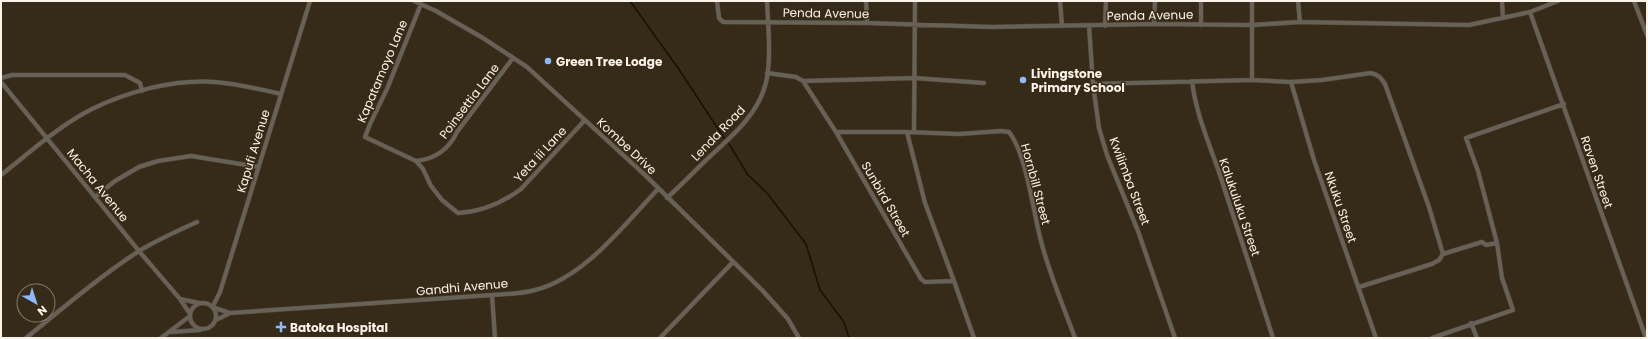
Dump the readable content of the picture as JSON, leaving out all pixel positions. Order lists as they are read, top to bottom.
{
  "streets": {
    "street": [
      "Penda Avenue",
      "Kapatamoyo Lane",
      "Poinsettia Lane",
      "Lenda Road",
      "Kombe Drive",
      "Kapufi Avenue",
      "Yeta iii Lane",
      "Raven Street",
      "Kwilimba Street",
      "Hornbill Street",
      "Macha Avenue",
      "Sunbird Street",
      "Kalukuluku Street",
      "Nkuku Street",
      "Gandhi Avenue"
    ]
  },
  "crossings": [
    ["Penda Avenue", "Lenda Road"],
    ["Penda Avenue", "Raven Street"],
    ["Penda Avenue", "Kwilimba Street"],
    ["Kapatamoyo Lane", "Poinsettia Lane"],
    ["Kapatamoyo Lane", "Kombe Drive"],
    ["Kapatamoyo Lane", "Yeta iii Lane"],
    ["Poinsettia Lane", "Kombe Drive"],
    ["Poinsettia Lane", "Yeta iii Lane"],
    ["Lenda Road", "Kombe Drive"],
    ["Kombe Drive", "Yeta iii Lane"],
    ["Kombe Drive", "Gandhi Avenue"],
    ["Kapufi Avenue", "Macha Avenue"],
    ["Kapufi Avenue", "Gandhi Avenue"],
    ["Hornbill Street", "Sunbird Street"],
    ["Macha Avenue", "Gandhi Avenue"]
  ],
  "places": {
    "other": ["Green Tree Lodge", "Livingstone Primary School"],
    "health": ["Batoka Hospital"]
  },
  "north": "bottom right"
}
